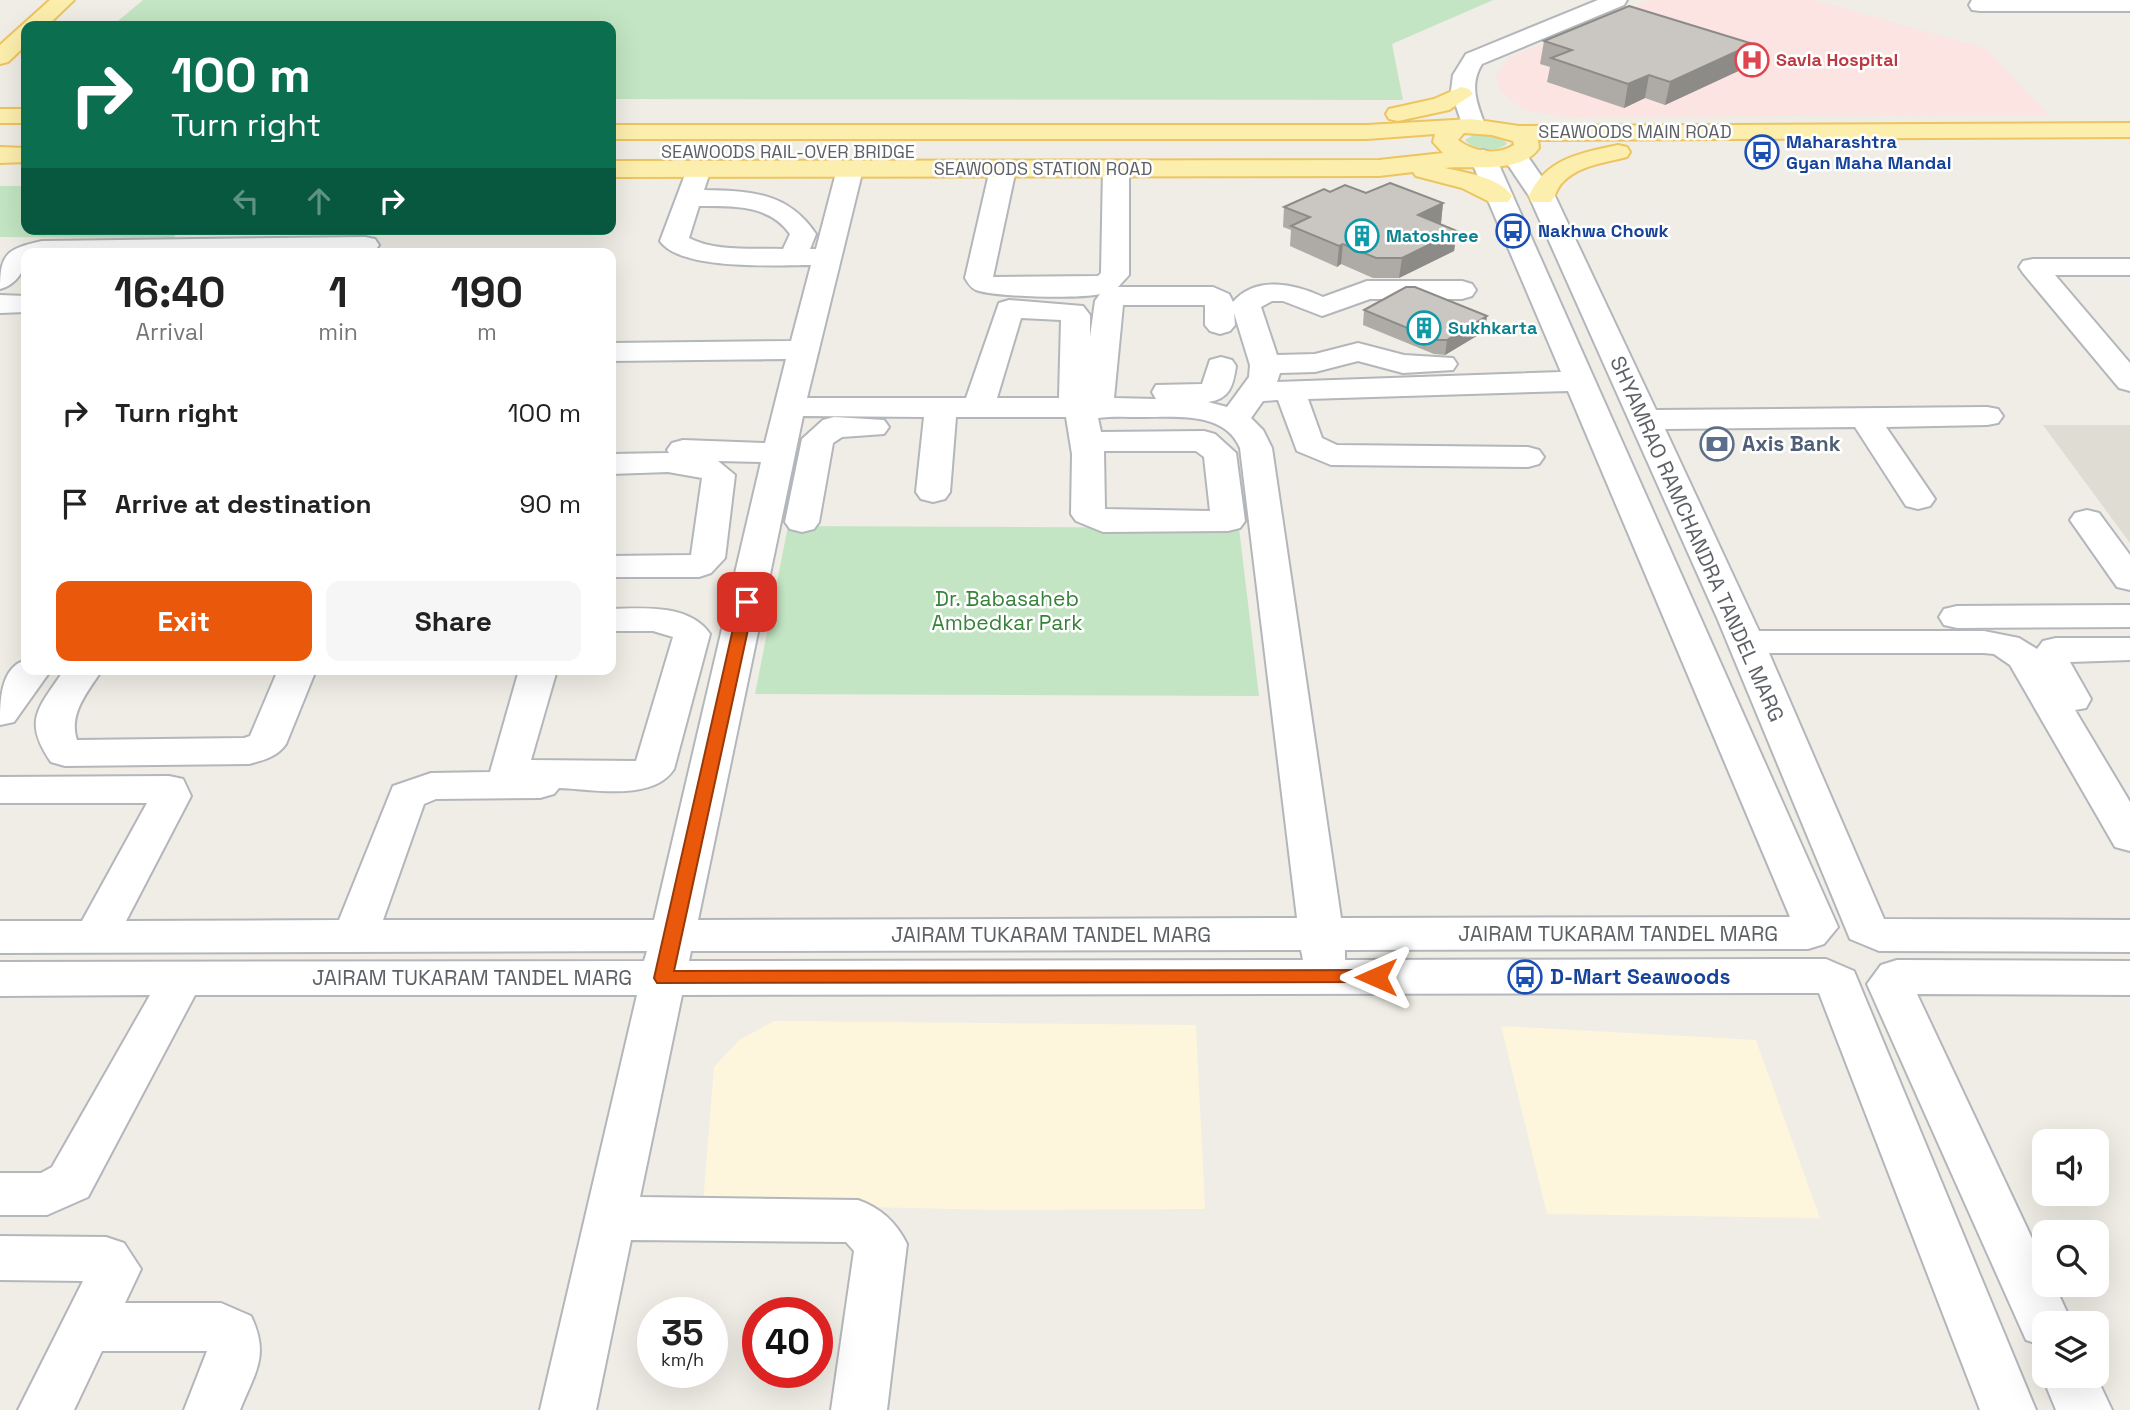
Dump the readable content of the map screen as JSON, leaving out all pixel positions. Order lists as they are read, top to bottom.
{
  "streets": {
    "main road": ["SEAWOODS MAIN ROAD", "SEAWOODS RAIL-OVER BRIDGE", "SEAWOODS STATION ROAD"],
    "street": ["SHYAMRAO RAMCHANDRA TANDEL MARG", "JAIRAM TUKARAM TANDEL MARG"]
  },
  "crossings": [
    ["SEAWOODS MAIN ROAD", "SEAWOODS RAIL-OVER BRIDGE"],
    ["SEAWOODS MAIN ROAD", "SEAWOODS STATION ROAD"],
    ["SEAWOODS MAIN ROAD", "SHYAMRAO RAMCHANDRA TANDEL MARG"],
    ["SEAWOODS RAIL-OVER BRIDGE", "SEAWOODS STATION ROAD"],
    ["SEAWOODS RAIL-OVER BRIDGE", "SHYAMRAO RAMCHANDRA TANDEL MARG"],
    ["SEAWOODS STATION ROAD", "SHYAMRAO RAMCHANDRA TANDEL MARG"],
    ["SHYAMRAO RAMCHANDRA TANDEL MARG", "JAIRAM TUKARAM TANDEL MARG"]
  ],
  "parks": ["Dr. Babasaheb Ambedkar Park"],
  "places": {
    "hospital": ["Savla Hospital"],
    "bus stop": ["Maharashtra Gyan Maha Mandal", "Nakhwa Chowk", "D-Mart Seawoods"],
    "building": ["Matoshree", "Sukhkarta"],
    "bank": ["Axis Bank"]
  },
  "page": {
    "turn": ["100 m", "Turn right"],
    "eta": [
      "16:40",
      "Arrival",
      "1",
      "min",
      "190",
      "m"
    ],
    "list": [
      {
        "name": "Turn right",
        "value": "100 m"
      },
      {
        "name": "Arrive at destination",
        "value": "90 m"
      }
    ],
    "buttons": ["Exit", "Share"],
    "speed": "35 km/h",
    "limit": "40"
  }
}
